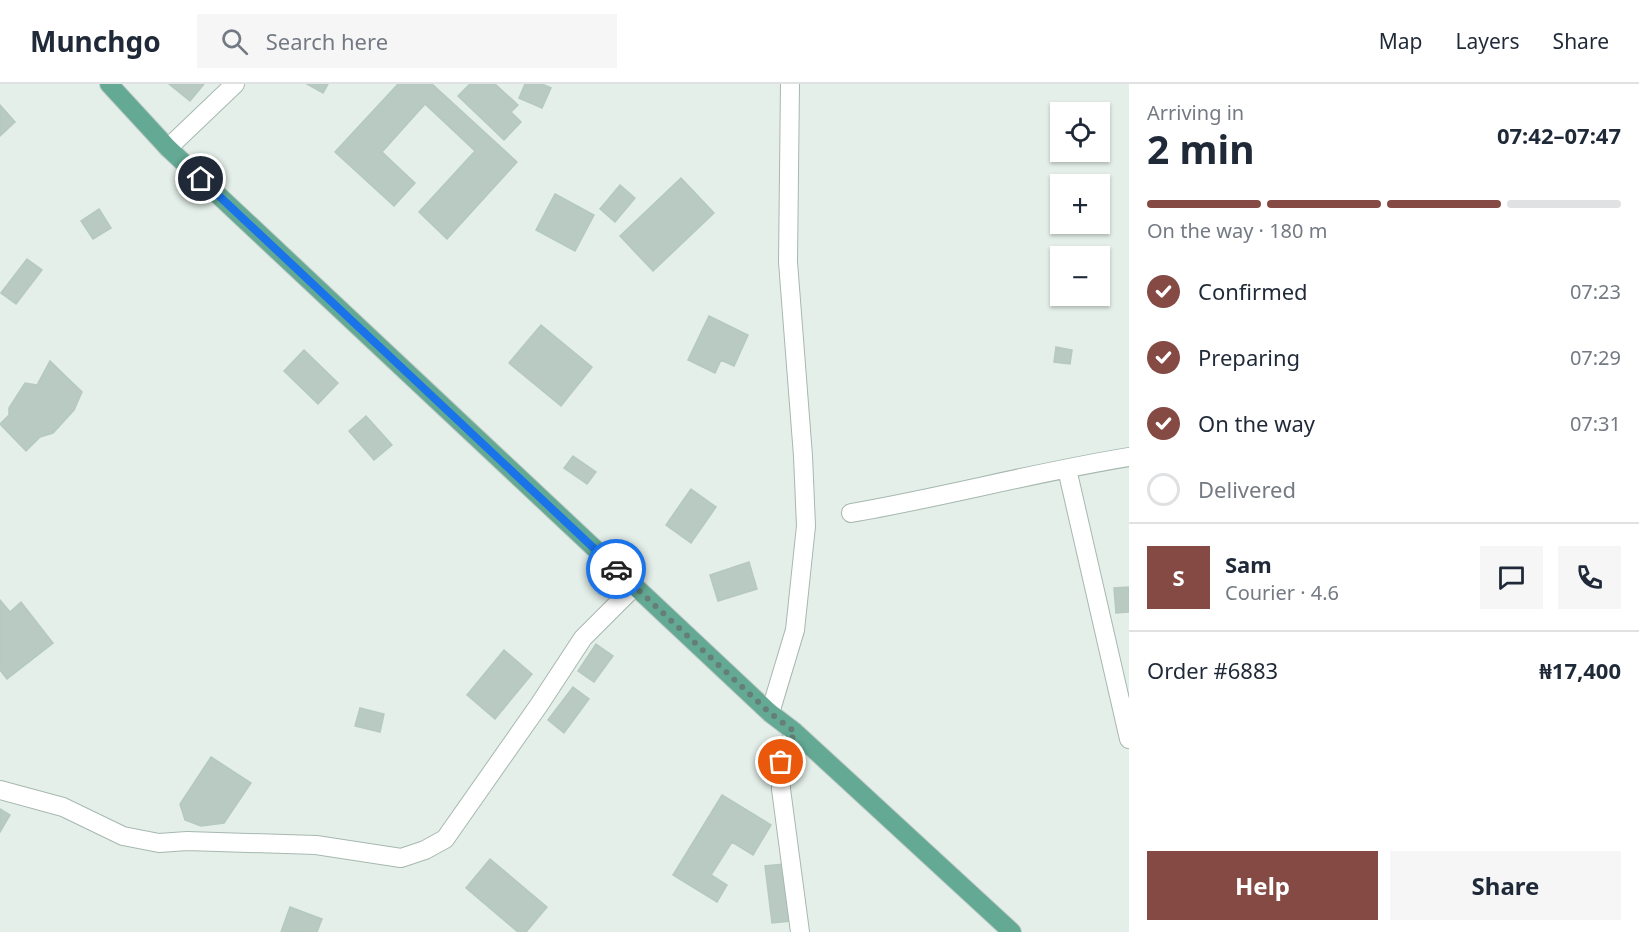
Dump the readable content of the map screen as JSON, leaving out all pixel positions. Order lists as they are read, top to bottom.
{
  "page": {
    "header": "Munchgo",
    "search": "Search here",
    "nav": ["Map", "Layers", "Share"],
    "heading": ["2 min", "Arriving in", "07:42–07:47"],
    "panel": [
      "Sam",
      "Courier · 4.6",
      "Order #6883",
      "₦17,400"
    ],
    "map_buttons": ["+", "−"],
    "bar": "On the way · 180 m",
    "list": [
      ["Confirmed", "07:23"],
      ["Preparing", "07:29"],
      ["On the way", "07:31"],
      "Delivered"
    ],
    "round": "S",
    "buttons": ["Help", "Share"]
  }
}
